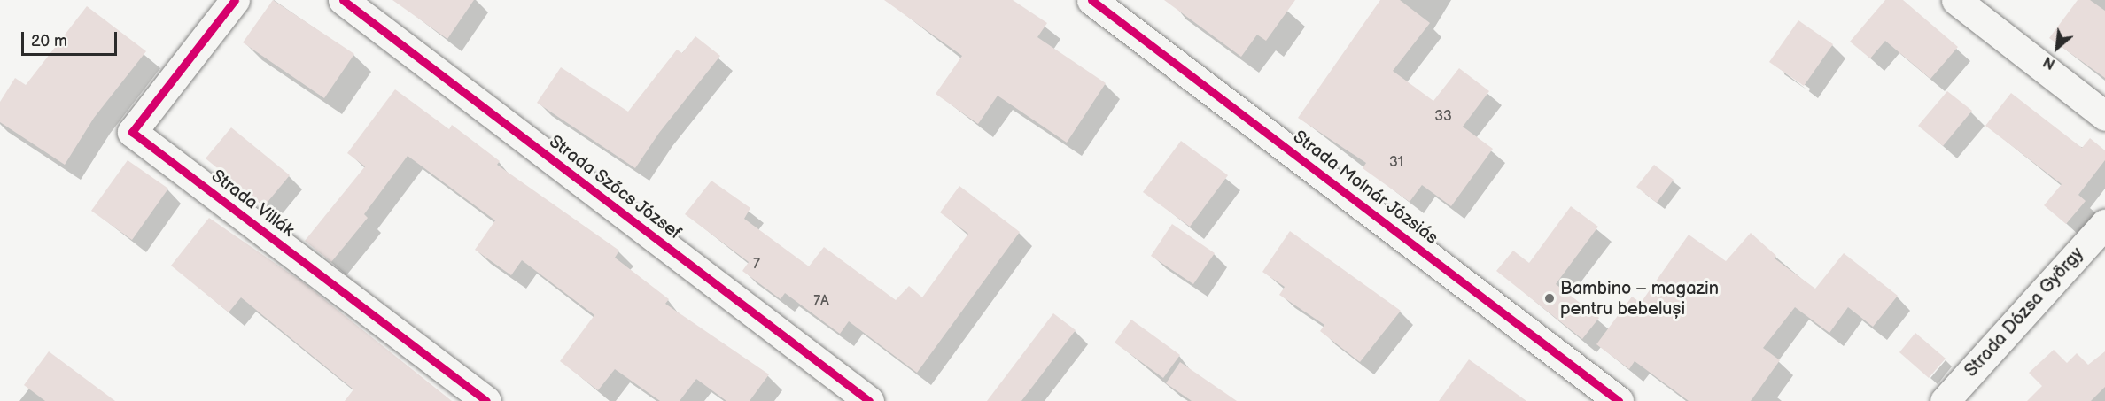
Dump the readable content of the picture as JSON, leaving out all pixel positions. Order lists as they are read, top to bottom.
{
  "streets": {
    "street": [
      "Strada Szőcs József",
      "Strada Molnár Józsiás",
      "Strada Villák",
      "Strada Dózsa György"
    ]
  },
  "places": ["Bambino – magazin pentru bebeluși"],
  "house_numbers": [
    "33",
    "31",
    "7",
    "7A"
  ],
  "scale_bar": "20 m",
  "north": "bottom left"
}
